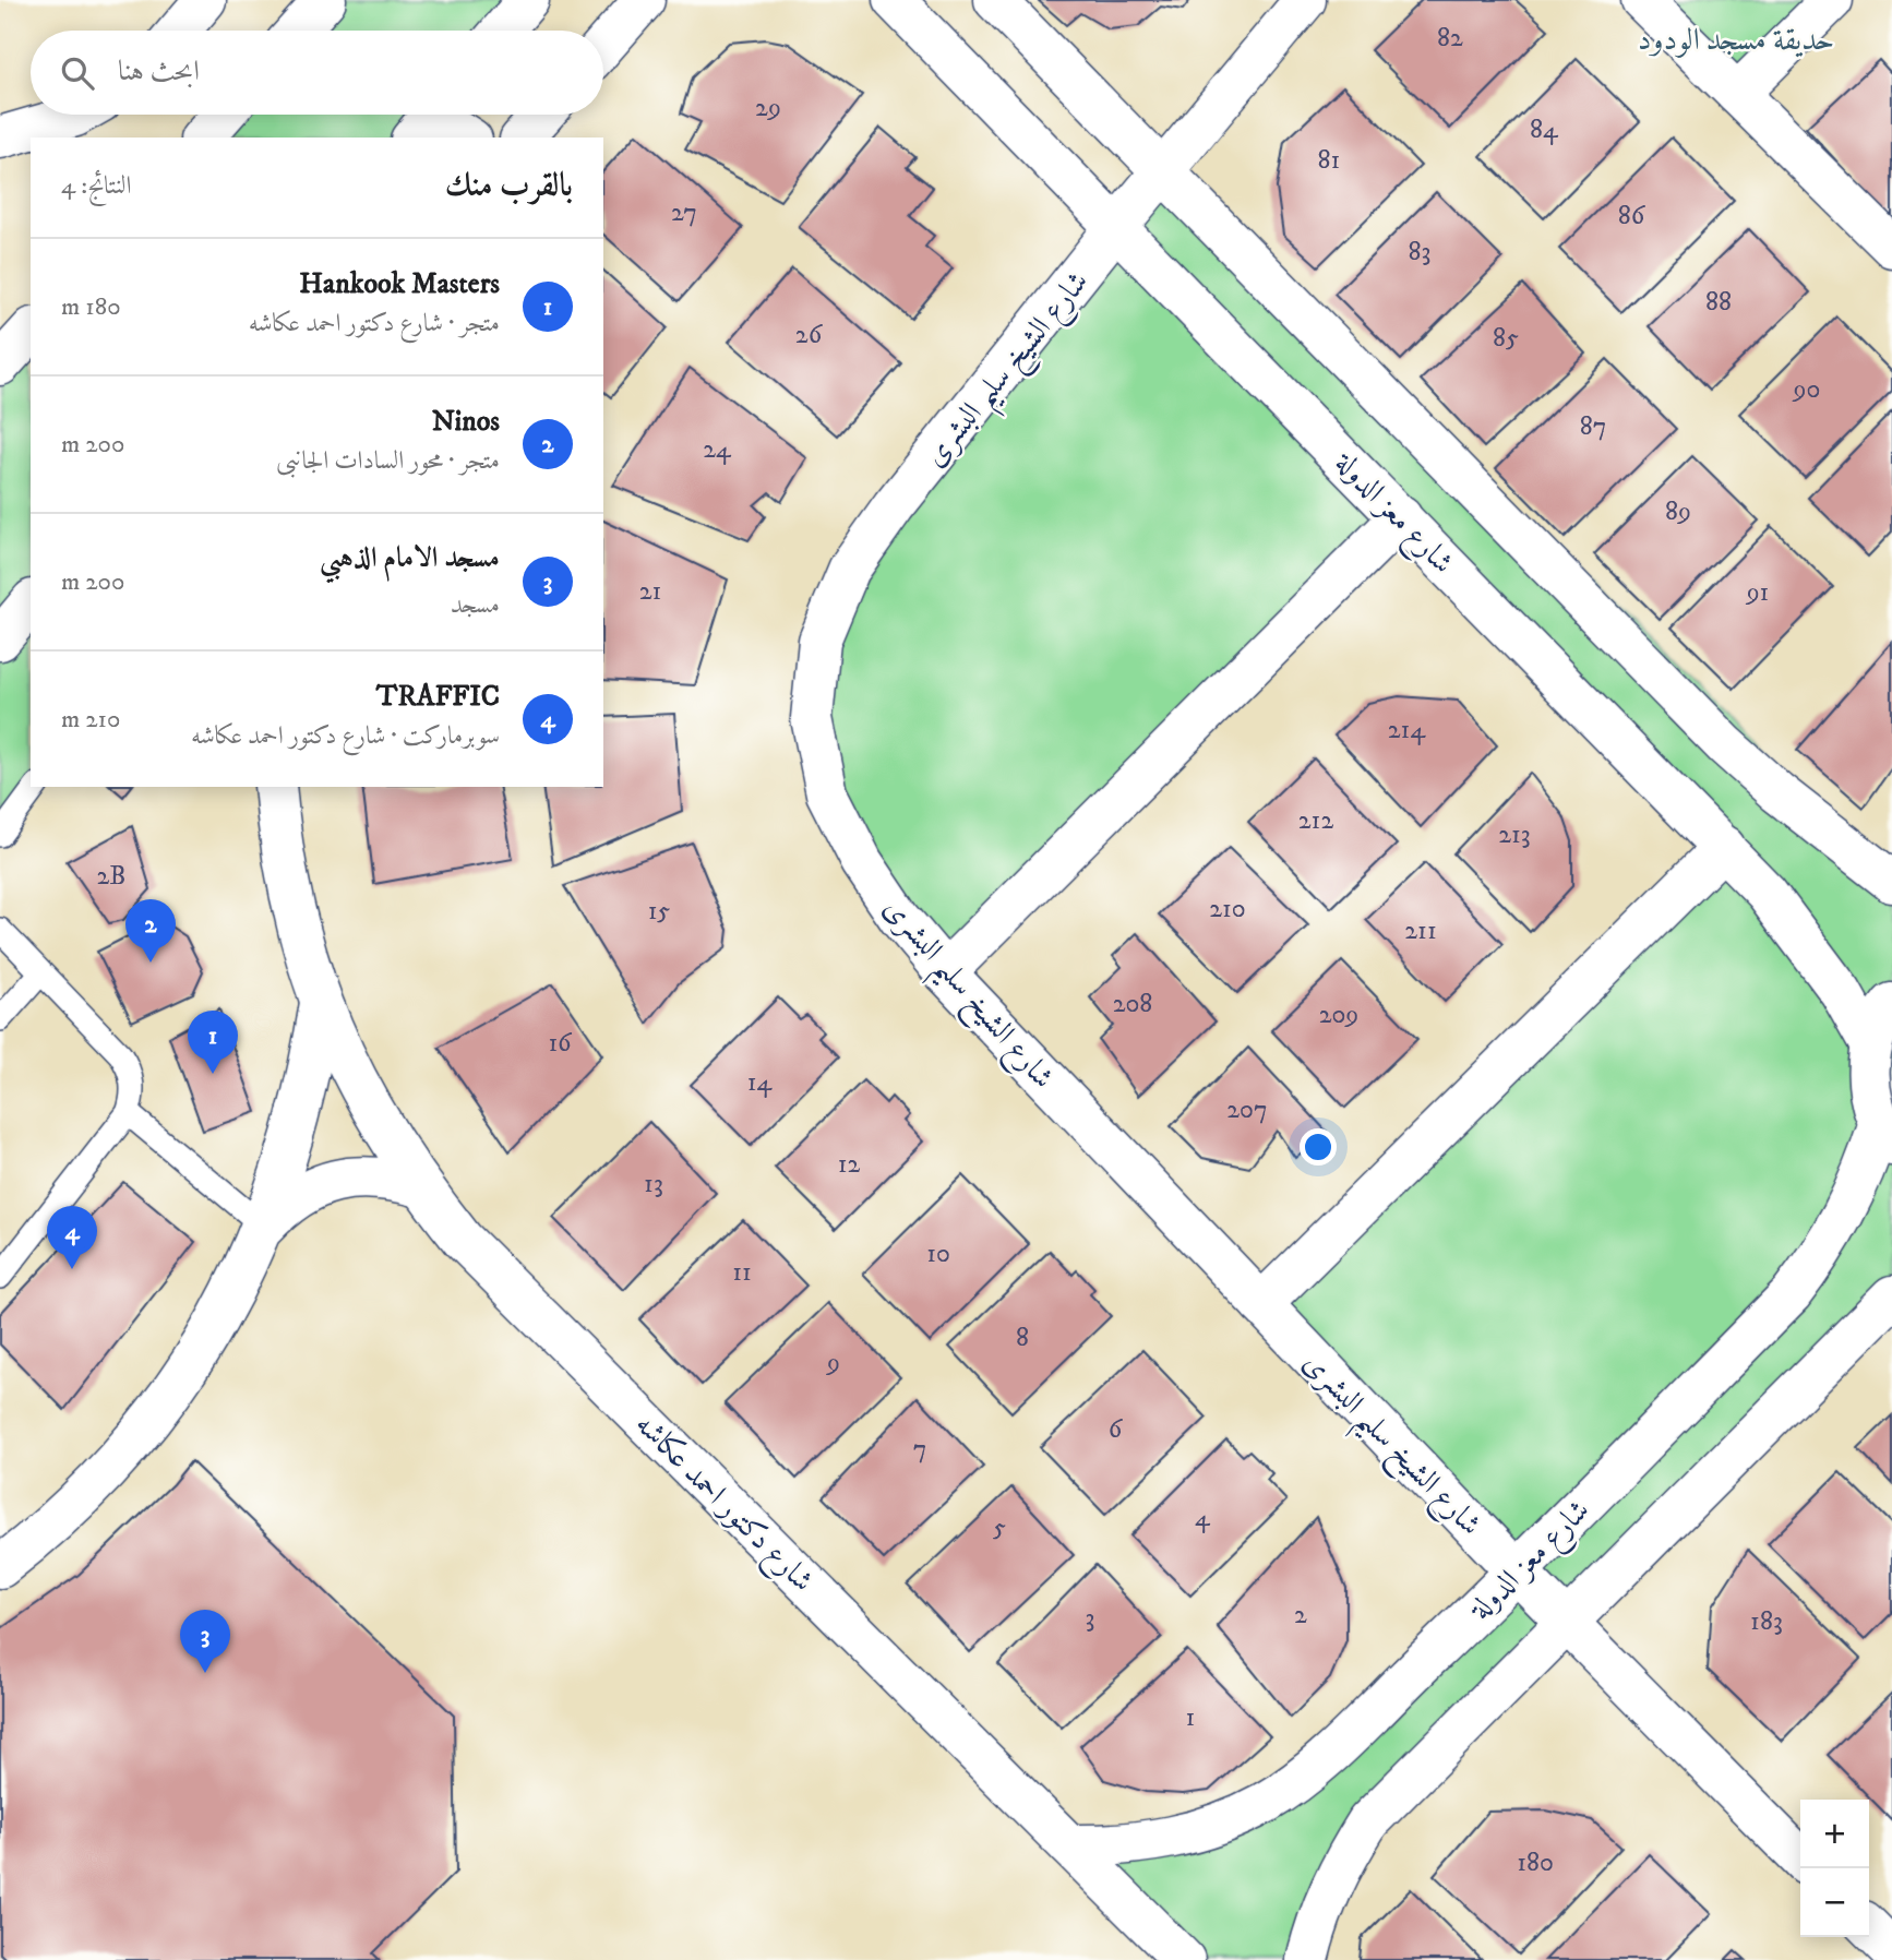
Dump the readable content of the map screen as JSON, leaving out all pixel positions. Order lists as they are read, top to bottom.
{
  "streets": {
    "street": ["شارع الشيخ سليم البشرى", "شارع معز الدولة", "شارع دكتور احمد عكاشه"]
  },
  "crossings": [
    ["شارع الشيخ سليم البشرى", "شارع معز الدولة"],
    ["شارع معز الدولة", "شارع دكتور احمد عكاشه"]
  ],
  "parks": ["حديقة مسجد الودود"],
  "house_numbers": [
    "82",
    "29",
    "84",
    "81",
    "27",
    "86",
    "83",
    "88",
    "26",
    "85",
    "90",
    "87",
    "24",
    "89",
    "21",
    "91",
    "214",
    "212",
    "213",
    "2B",
    "210",
    "15",
    "211",
    "208",
    "209",
    "16",
    "14",
    "207",
    "12",
    "13",
    "10",
    "11",
    "8",
    "9",
    "6",
    "7",
    "4",
    "5",
    "2",
    "3",
    "183",
    "1",
    "180"
  ],
  "page": {
    "search": "ابحث هنا",
    "heading": ["بالقرب منك", "النتائج: 4"],
    "list": [
      {
        "mark": "1",
        "name": "Hankook Masters",
        "note": "متجر · شارع دكتور احمد عكاشه",
        "value": "180 m"
      },
      {
        "mark": "2",
        "name": "Ninos",
        "note": "متجر · محور السادات الجانبى",
        "value": "200 m"
      },
      {
        "mark": "3",
        "name": "مسجد الامام الذهبي",
        "note": "مسجد",
        "value": "200 m"
      },
      {
        "mark": "4",
        "name": "TRAFFIC",
        "note": "سوبرماركت · شارع دكتور احمد عكاشه",
        "value": "210 m"
      }
    ],
    "pins": [
      "2",
      "1",
      "4",
      "3"
    ],
    "map_buttons": ["+", "−"]
  }
}
